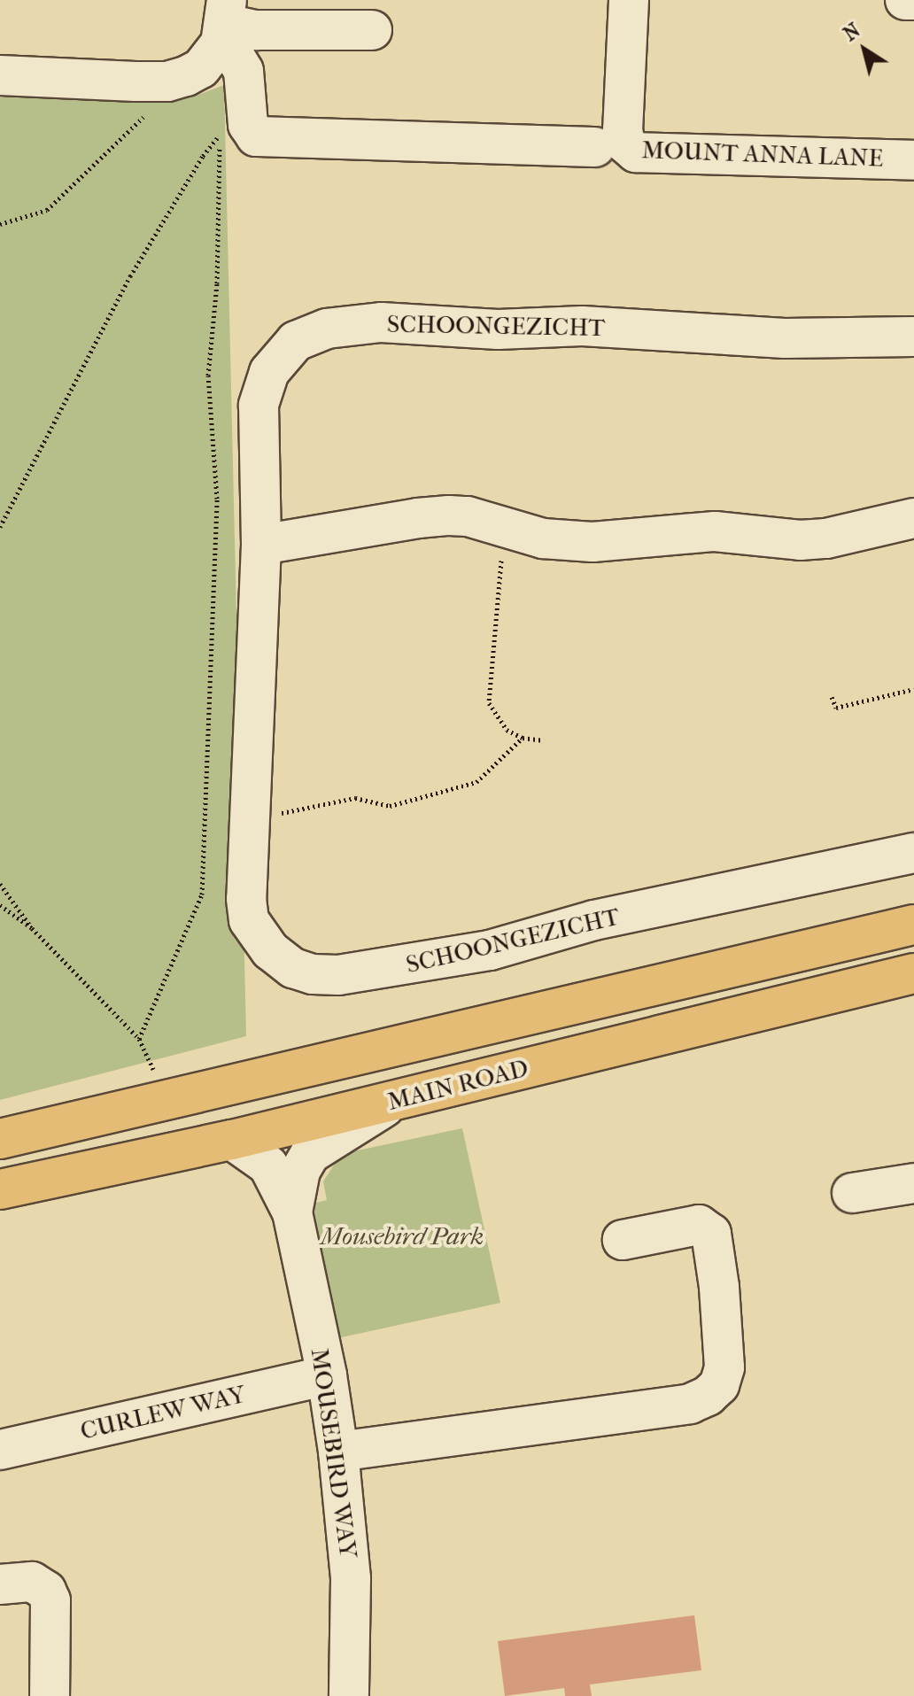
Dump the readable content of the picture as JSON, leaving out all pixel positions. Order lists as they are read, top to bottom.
{
  "streets": {
    "main road": ["MAIN ROAD"],
    "street": [
      "MOUNT ANNA LANE",
      "SCHOONGEZICHT",
      "CURLEW WAY",
      "MOUSEBIRD WAY"
    ]
  },
  "crossings": [
    ["MAIN ROAD", "MOUSEBIRD WAY"],
    ["CURLEW WAY", "MOUSEBIRD WAY"]
  ],
  "parks": ["Mousebird Park"],
  "north": "top left"
}
